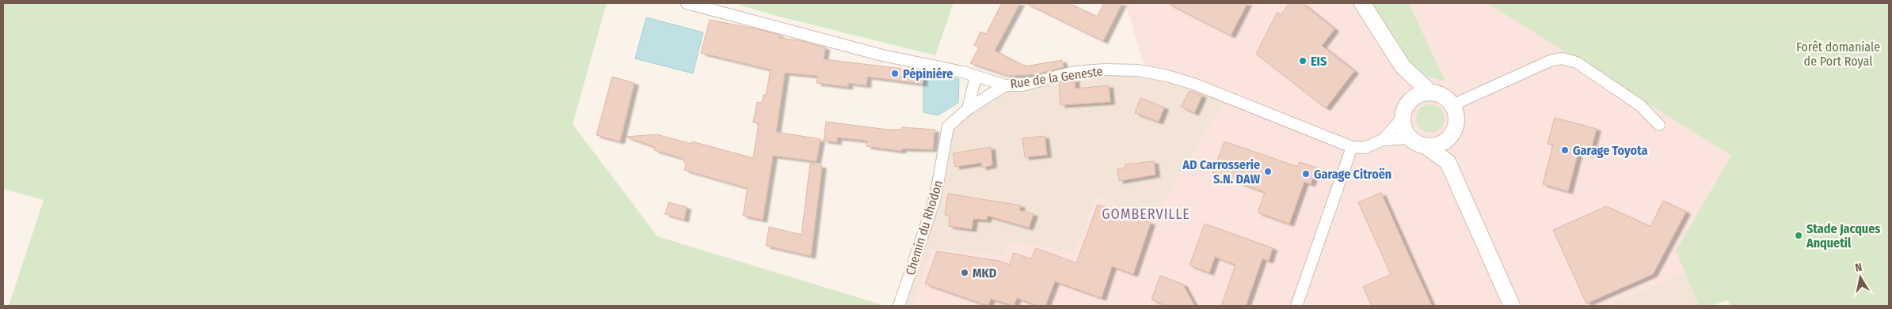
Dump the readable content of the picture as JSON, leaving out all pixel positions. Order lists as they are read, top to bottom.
{
  "streets": {
    "street": ["Rue de la Geneste", "Chemin du Rhodon"]
  },
  "crossings": [
    ["Rue de la Geneste", "Chemin du Rhodon"]
  ],
  "districts": ["GOMBERVILLE"],
  "parks": ["Forêt domaniale de Port Royal"],
  "places": [
    "EIS",
    "Pépiniére",
    "Garage Toyota",
    "AD Carrosserie S.N. DAW",
    "Garage Citroën",
    "Stade Jacques Anquetil",
    "MKD"
  ],
  "north": "top"
}
